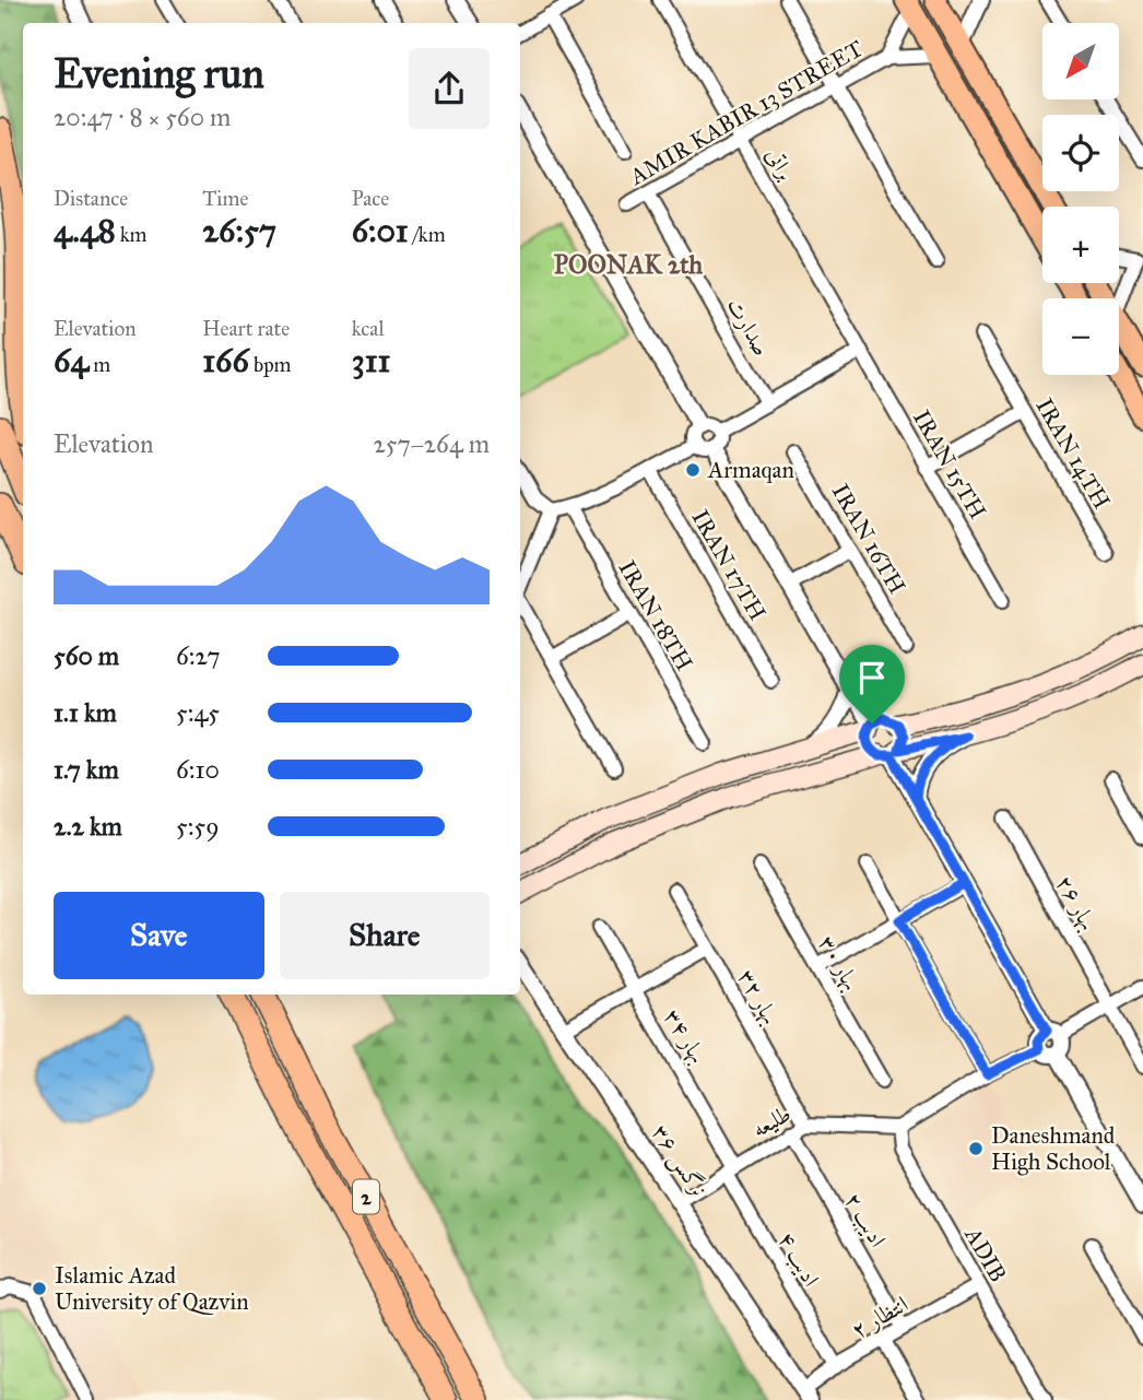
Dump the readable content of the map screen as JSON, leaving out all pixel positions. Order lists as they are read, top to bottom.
{
  "streets": {
    "highway": ["2"],
    "street": [
      "AMIR KABIR 13 STREET",
      "براتی",
      "صدارت",
      "IRAN 14TH",
      "IRAN 15TH",
      "IRAN 16TH",
      "IRAN 17TH",
      "IRAN 18TH",
      "بهار ۲۶",
      "بهار ۳۰",
      "بهار ۳۲",
      "بهار ۳۴",
      "طلیعه",
      "نرگس ۳۶",
      "ادیب ۲",
      "ADIB",
      "ادیب ۴",
      "انتظار ۲"
    ]
  },
  "crossings": [
    ["AMIR KABIR 13 STREET", "براتی"],
    ["AMIR KABIR 13 STREET", "صدارت"],
    ["براتی", "IRAN 15TH"],
    ["بهار ۳۲", "طلیعه"],
    ["بهار ۳۴", "طلیعه"],
    ["بهار ۳۴", "ادیب ۴"],
    ["طلیعه", "نرگس ۳۶"],
    ["طلیعه", "ادیب ۲"],
    ["طلیعه", "ADIB"],
    ["طلیعه", "ادیب ۴"],
    ["نرگس ۳۶", "انتظار ۲"],
    ["ادیب ۲", "انتظار ۲"],
    ["ADIB", "انتظار ۲"],
    ["ادیب ۴", "انتظار ۲"]
  ],
  "districts": ["POONAK 2th"],
  "places": ["Armaqan", "Daneshmand High School", "Islamic Azad University of Qazvin"],
  "north": "bottom left",
  "page": {
    "map_buttons": ["+", "−"],
    "heading": ["Evening run", "20:47 · 8 × 560 m"],
    "stats": [
      ["Distance", "4.48 km"],
      ["Time", "26:57"],
      ["Pace", "6:01 /km"],
      ["Elevation", "64 m"],
      ["Heart rate", "166 bpm"],
      ["kcal", "311"]
    ],
    "chart": ["Elevation", "257–264 m"],
    "list": [
      {
        "name": "560 m",
        "note": "6:27"
      },
      {
        "name": "1.1 km",
        "note": "5:45"
      },
      {
        "name": "1.7 km",
        "note": "6:10"
      },
      {
        "name": "2.2 km",
        "note": "5:59"
      }
    ],
    "buttons": ["Save", "Share"]
  }
}
